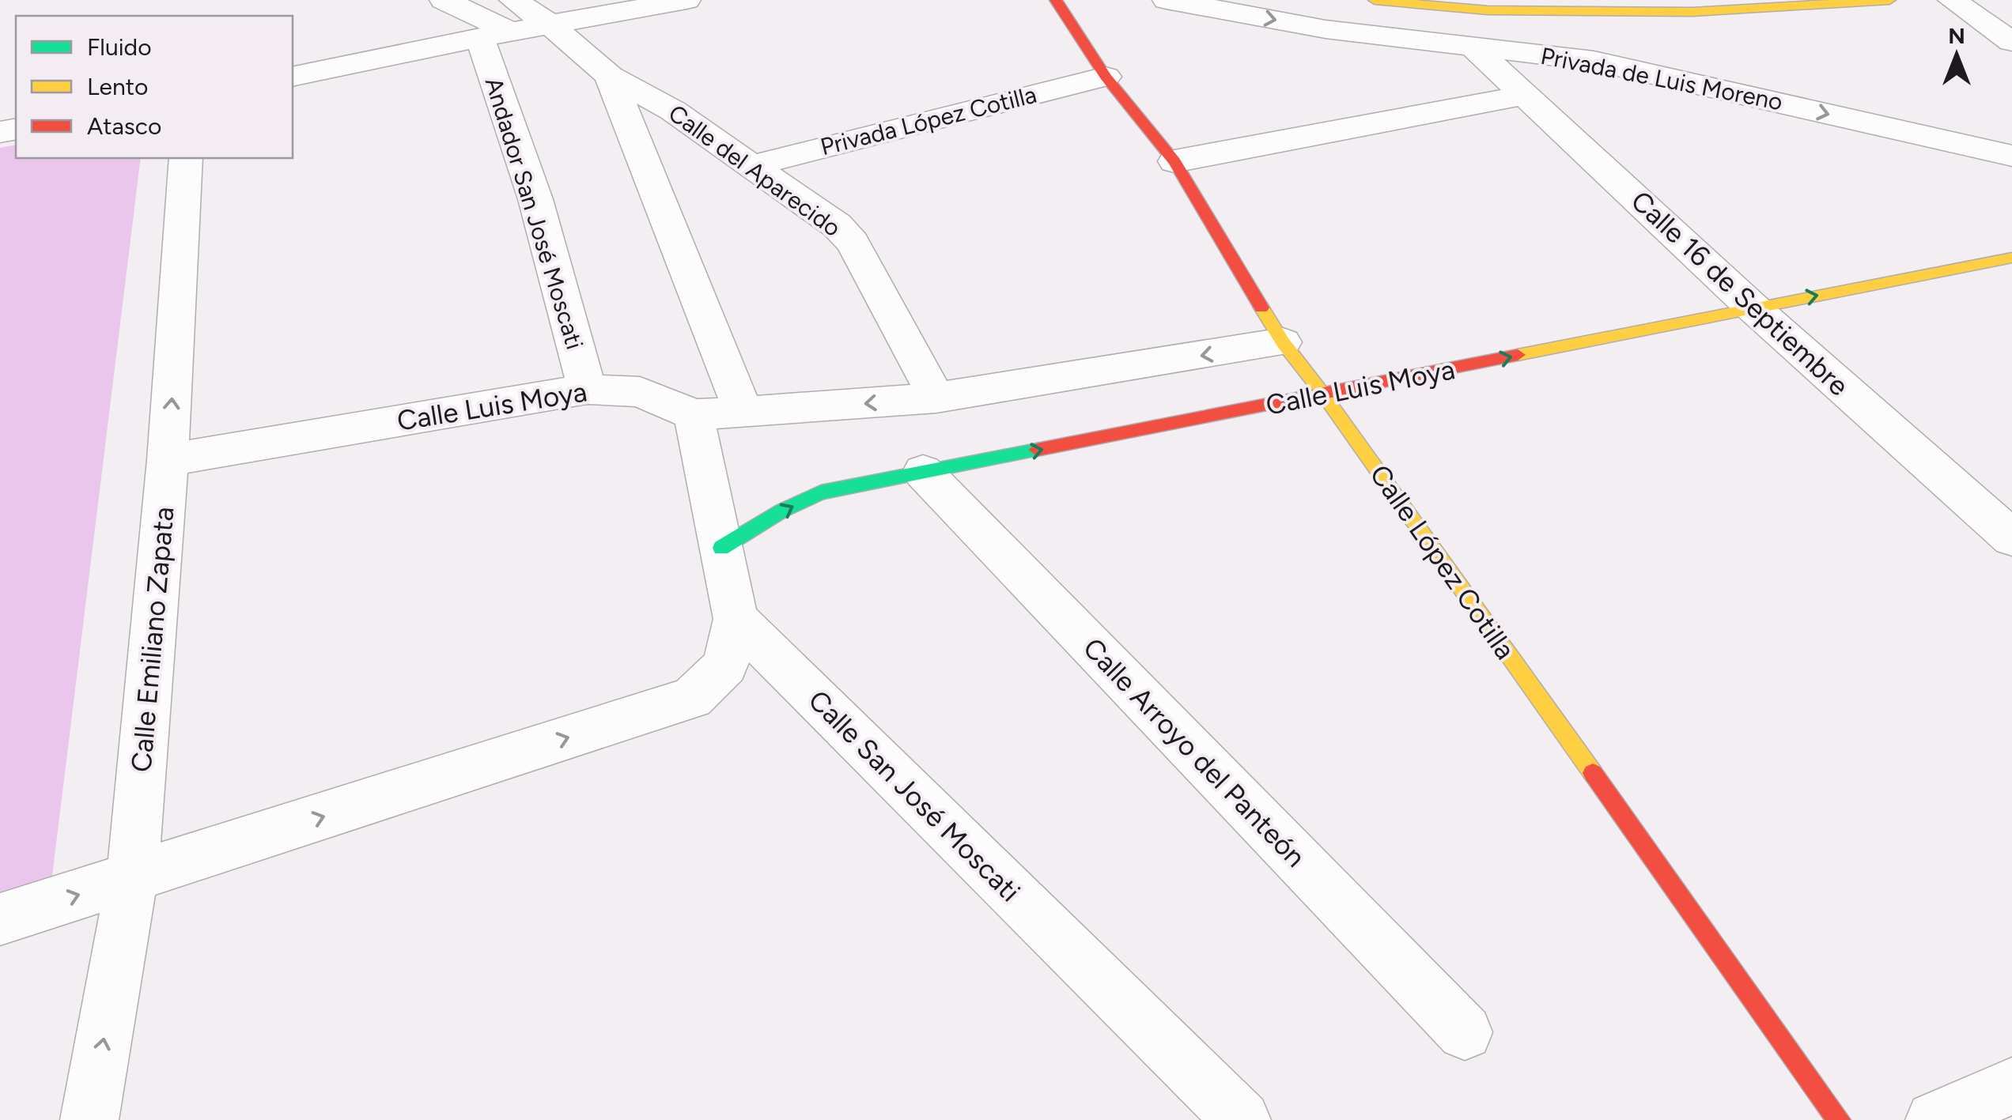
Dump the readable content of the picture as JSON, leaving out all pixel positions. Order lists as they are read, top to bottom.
{
  "streets": {
    "main road": ["Calle Luis Moya", "Calle López Cotilla"],
    "street": [
      "Privada de Luis Moreno",
      "Privada López Cotilla",
      "Calle del Aparecido",
      "Andador San José Moscati",
      "Calle 16 de Septiembre",
      "Calle Emiliano Zapata",
      "Calle Arroyo del Panteón",
      "Calle San José Moscati"
    ]
  },
  "crossings": [
    ["Privada de Luis Moreno", "Calle 16 de Septiembre"],
    ["Privada López Cotilla", "Calle del Aparecido"],
    ["Privada López Cotilla", "Calle López Cotilla"],
    ["Calle del Aparecido", "Calle Luis Moya"],
    ["Andador San José Moscati", "Calle Luis Moya"],
    ["Calle 16 de Septiembre", "Calle Luis Moya"],
    ["Calle Luis Moya", "Calle López Cotilla"],
    ["Calle Luis Moya", "Calle Emiliano Zapata"],
    ["Calle Luis Moya", "Calle Arroyo del Panteón"]
  ],
  "one_way": ["Calle Emiliano Zapata"],
  "legend": ["Fluido", "Lento", "Atasco"],
  "north": "top"
}
